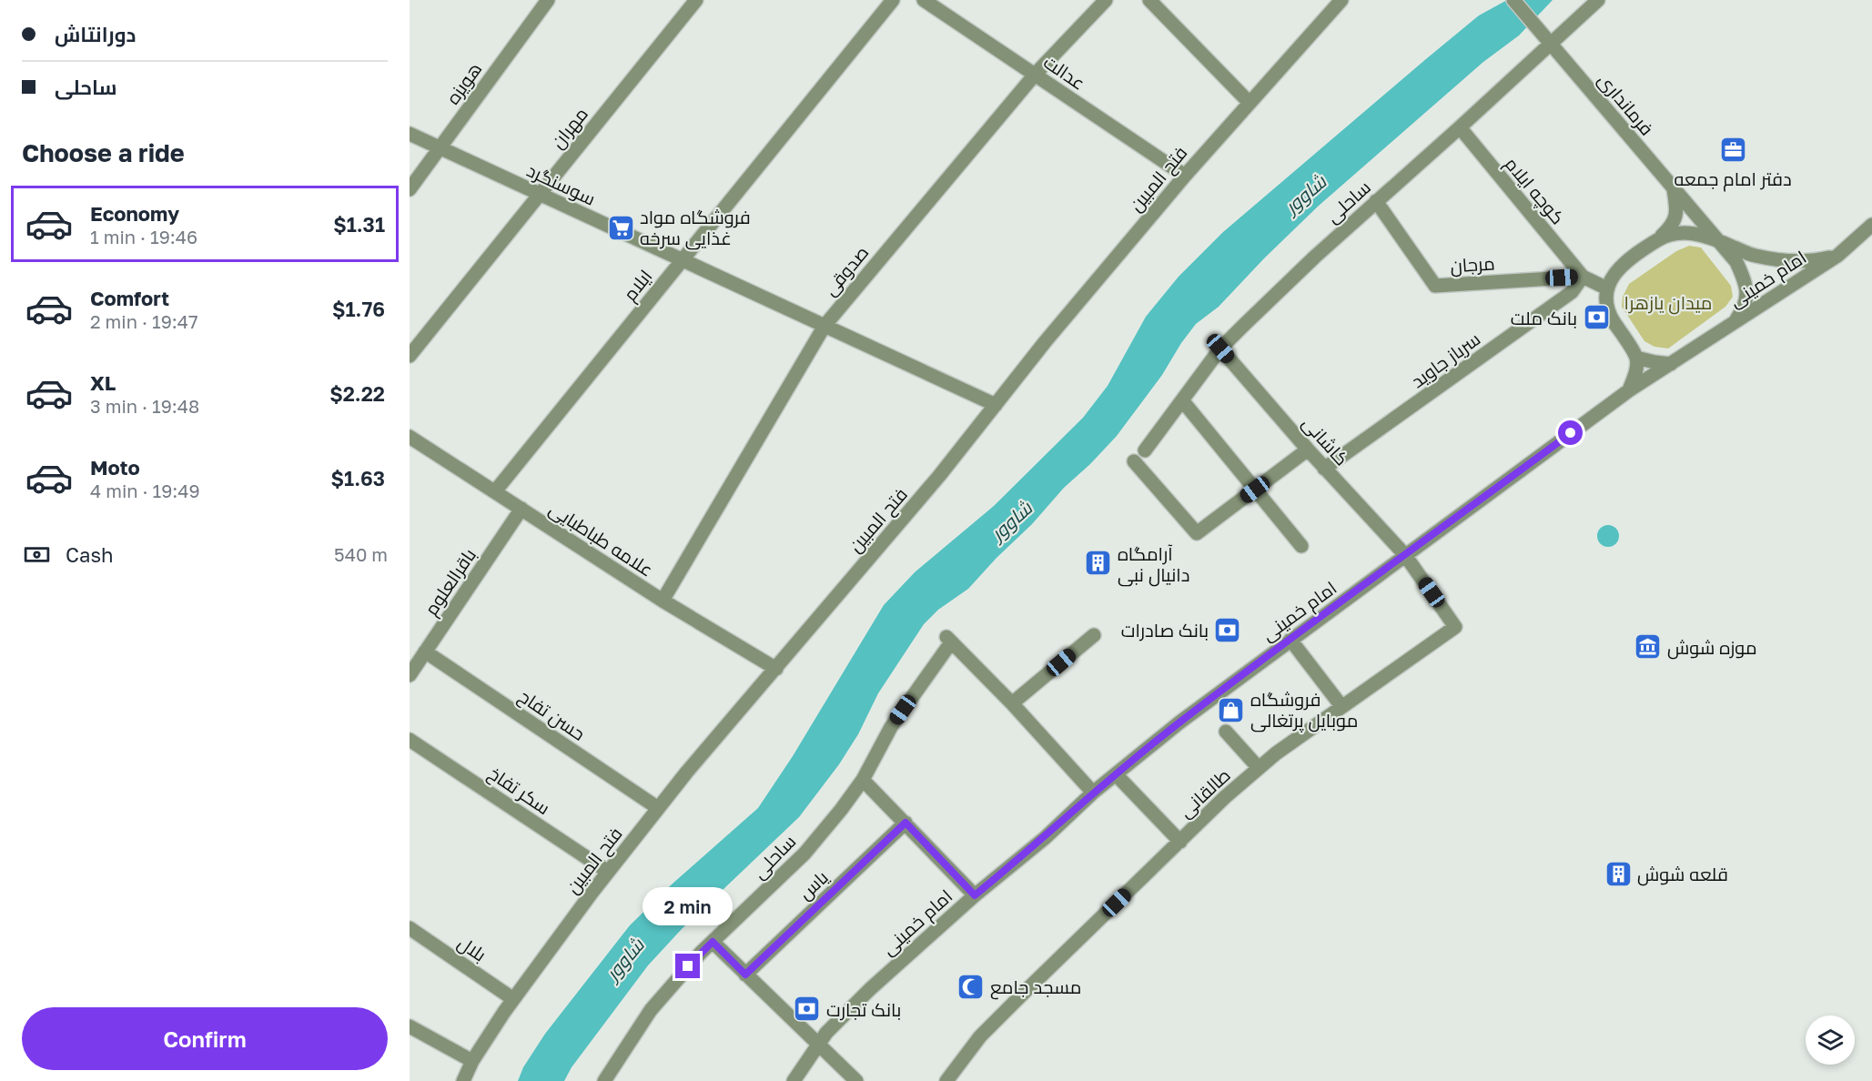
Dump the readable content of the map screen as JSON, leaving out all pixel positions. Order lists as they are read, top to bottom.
{
  "streets": {
    "street": [
      "عدالت",
      "هویزه",
      "فرمانداری",
      "مهران",
      "فتح المبین",
      "سوسنگرد",
      "کوچه ایلام",
      "ساحلی",
      "مرجان",
      "صدوقی",
      "امام خمینی",
      "ایلام",
      "سرباز جاوید",
      "کاشانی",
      "علامه طباطبایی",
      "باقرالعلوم",
      "حسن تفاح",
      "سکر تفاخ",
      "طالقانی",
      "یاس",
      "بلال"
    ]
  },
  "crossings": [
    ["عدالت", "فتح المبین"],
    ["عدالت", "صدوقی"],
    ["هویزه", "سوسنگرد"],
    ["فرمانداری", "ساحلی"],
    ["فرمانداری", "امام خمینی"],
    ["مهران", "سوسنگرد"],
    ["فتح المبین", "سوسنگرد"],
    ["فتح المبین", "علامه طباطبایی"],
    ["فتح المبین", "حسن تفاح"],
    ["فتح المبین", "سکر تفاخ"],
    ["فتح المبین", "بلال"],
    ["سوسنگرد", "صدوقی"],
    ["سوسنگرد", "ایلام"],
    ["کوچه ایلام", "ساحلی"],
    ["کوچه ایلام", "مرجان"],
    ["کوچه ایلام", "سرباز جاوید"],
    ["ساحلی", "مرجان"],
    ["ساحلی", "کاشانی"],
    ["مرجان", "سرباز جاوید"],
    ["صدوقی", "علامه طباطبایی"],
    ["امام خمینی", "کاشانی"],
    ["امام خمینی", "طالقانی"],
    ["ایلام", "علامه طباطبایی"],
    ["سرباز جاوید", "کاشانی"],
    ["کاشانی", "طالقانی"],
    ["علامه طباطبایی", "باقرالعلوم"],
    ["باقرالعلوم", "حسن تفاح"]
  ],
  "water": ["شاوور"],
  "parks": ["میدان یازهرا"],
  "places": {
    "office": ["دفتر امام جمعه"],
    "supermarket": ["فروشگاه مواد غذایی سرخه"],
    "bank": ["بانک ملت", "بانک صادرات", "بانک تجارت"],
    "building": ["آرامگاه دانیال نبی", "قلعه شوش"],
    "museum": ["موزه شوش"],
    "shop": ["فروشگاه موبایل پرتغالی"],
    "mosque": ["مسجد جامع"]
  },
  "page": {
    "banner": ["دورانتاش", "ساحلی"],
    "heading": "Choose a ride",
    "list": [
      {
        "name": "Economy",
        "note": "1 min · 19:46",
        "value": "$1.31"
      },
      {
        "name": "Comfort",
        "note": "2 min · 19:47",
        "value": "$1.76"
      },
      {
        "name": "XL",
        "note": "3 min · 19:48",
        "value": "$2.22"
      },
      {
        "name": "Moto",
        "note": "4 min · 19:49",
        "value": "$1.63"
      }
    ],
    "pay": ["Cash", "540 m"],
    "bubble": "2 min",
    "buttons": "Confirm"
  }
}
